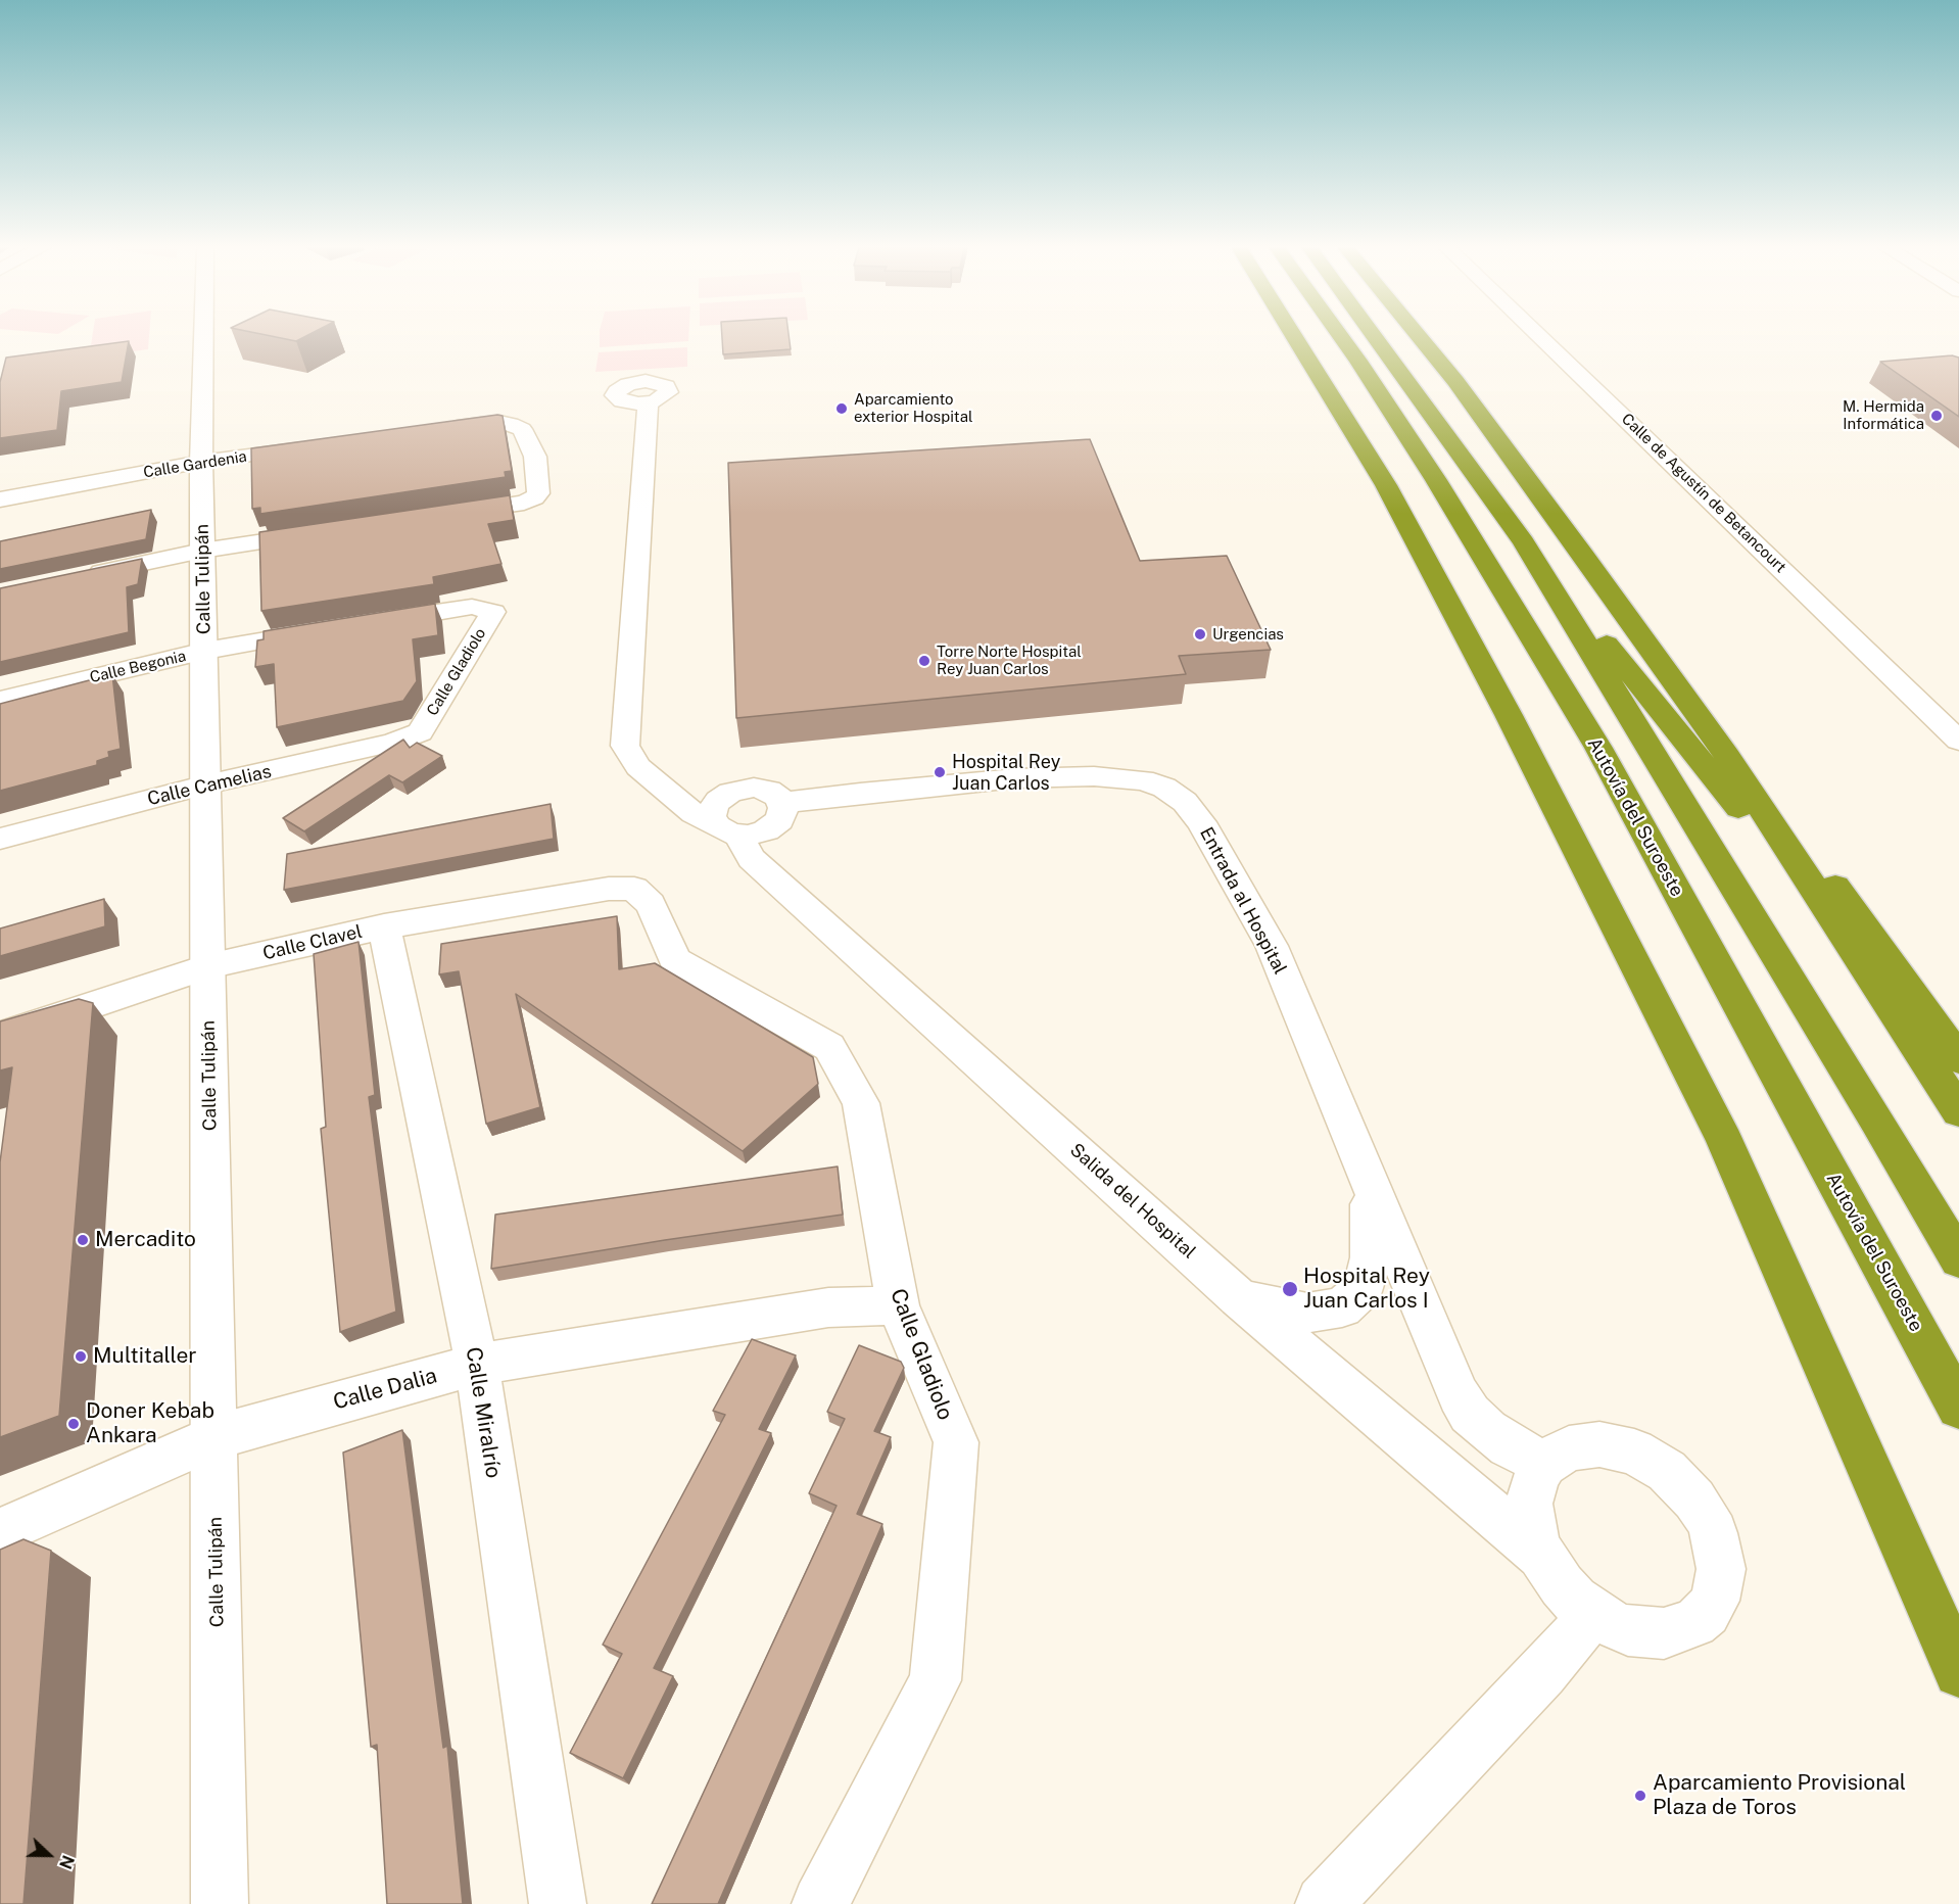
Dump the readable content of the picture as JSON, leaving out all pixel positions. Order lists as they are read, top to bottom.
{
  "streets": {
    "highway": ["Autovía del Suroeste"],
    "street": [
      "Calle Gardenia",
      "Calle de Agustín de Betancourt",
      "Calle Tulipán",
      "Calle Begonia",
      "Calle Gladiolo",
      "Calle Camelias",
      "Entrada al Hospital",
      "Calle Clavel",
      "Salida del Hospital",
      "Calle Dalia",
      "Calle Miralrío"
    ]
  },
  "crossings": [
    ["Calle Gardenia", "Calle Tulipán"],
    ["Calle Tulipán", "Calle Begonia"],
    ["Calle Tulipán", "Calle Camelias"],
    ["Calle Tulipán", "Calle Clavel"],
    ["Calle Tulipán", "Calle Dalia"],
    ["Calle Gladiolo", "Calle Camelias"],
    ["Calle Gladiolo", "Calle Clavel"],
    ["Calle Gladiolo", "Calle Dalia"],
    ["Entrada al Hospital", "Salida del Hospital"],
    ["Calle Clavel", "Calle Miralrío"],
    ["Calle Dalia", "Calle Miralrío"]
  ],
  "places": [
    "Aparcamiento exterior Hospital",
    "M. Hermida Informática",
    "Urgencias",
    "Torre Norte Hospital Rey Juan Carlos",
    "Hospital Rey Juan Carlos",
    "Mercadito",
    "Hospital Rey Juan Carlos I",
    "Multitaller",
    "Doner Kebab Ankara",
    "Aparcamiento Provisional Plaza de Toros"
  ],
  "north": "right"
}
